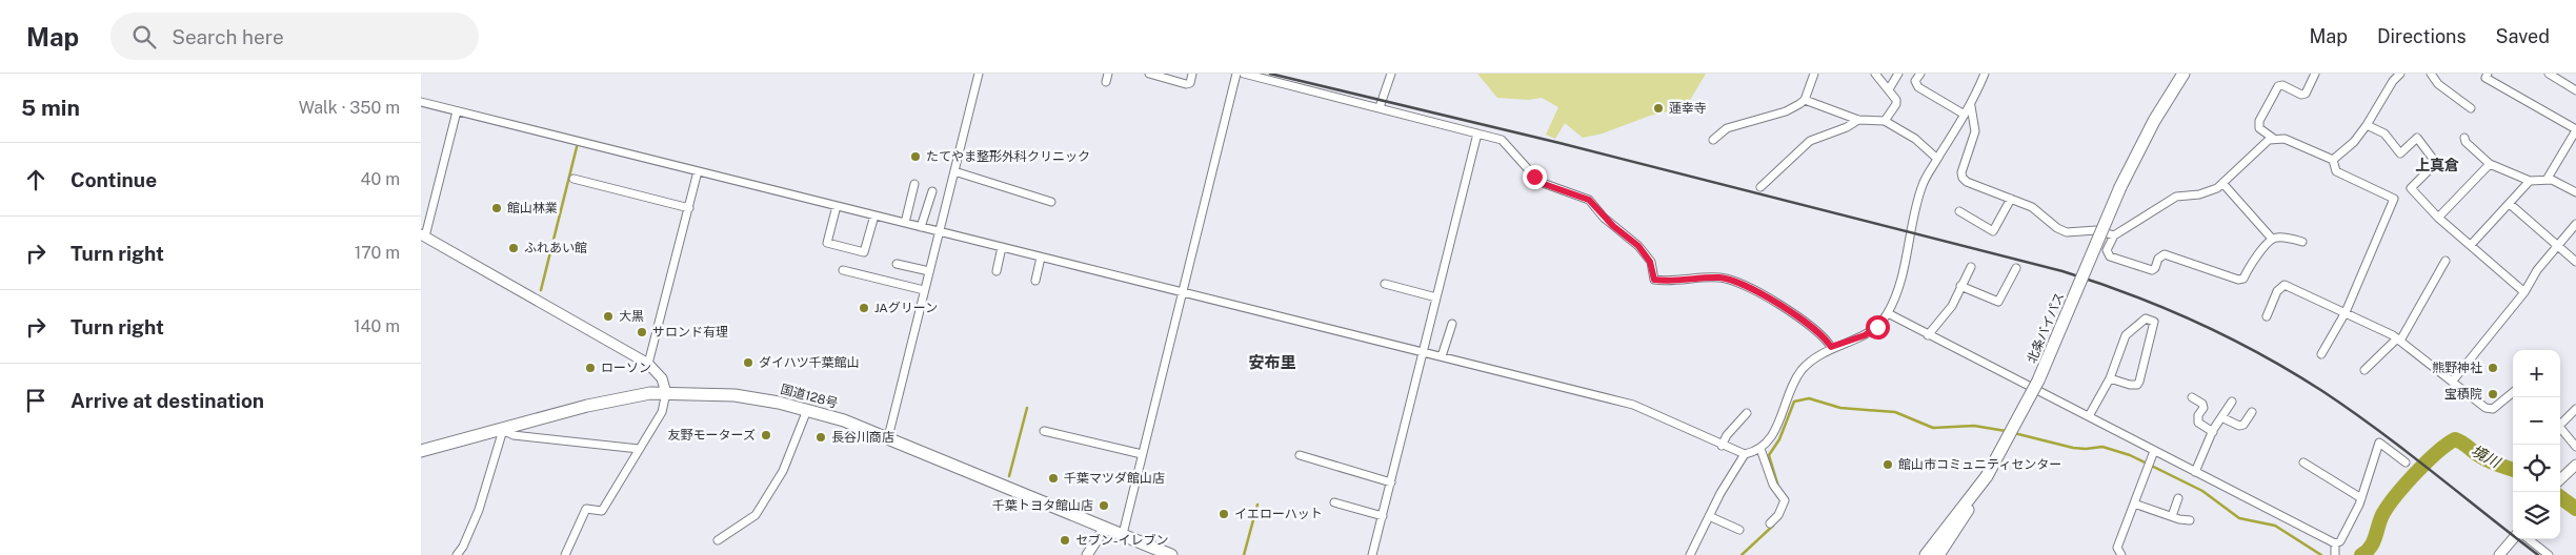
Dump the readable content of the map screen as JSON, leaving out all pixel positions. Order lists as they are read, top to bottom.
{
  "streets": {
    "highway": ["北条バイパス", "国道128号"]
  },
  "districts": ["上真倉", "安布里"],
  "water": ["境川"],
  "places": [
    "蓮幸寺",
    "たてやま整形外科クリニック",
    "館山林業",
    "ふれあい館",
    "JAグリーン",
    "大黒",
    "サロンド有理",
    "ダイハツ千葉館山",
    "ローソン",
    "熊野神社",
    "宝積院",
    "友野モーターズ",
    "長谷川商店",
    "館山市コミュニティセンター",
    "千葉マツダ館山店",
    "千葉トヨタ館山店",
    "イエローハット",
    "セブン-イレブン"
  ],
  "page": {
    "header": "Map",
    "search": "Search here",
    "nav": ["Map", "Directions", "Saved"],
    "heading": ["5 min", "Walk · 350 m"],
    "list": [
      ["Continue", "40 m"],
      ["Turn right", "170 m"],
      ["Turn right", "140 m"],
      "Arrive at destination"
    ],
    "map_buttons": ["+", "−"]
  }
}
